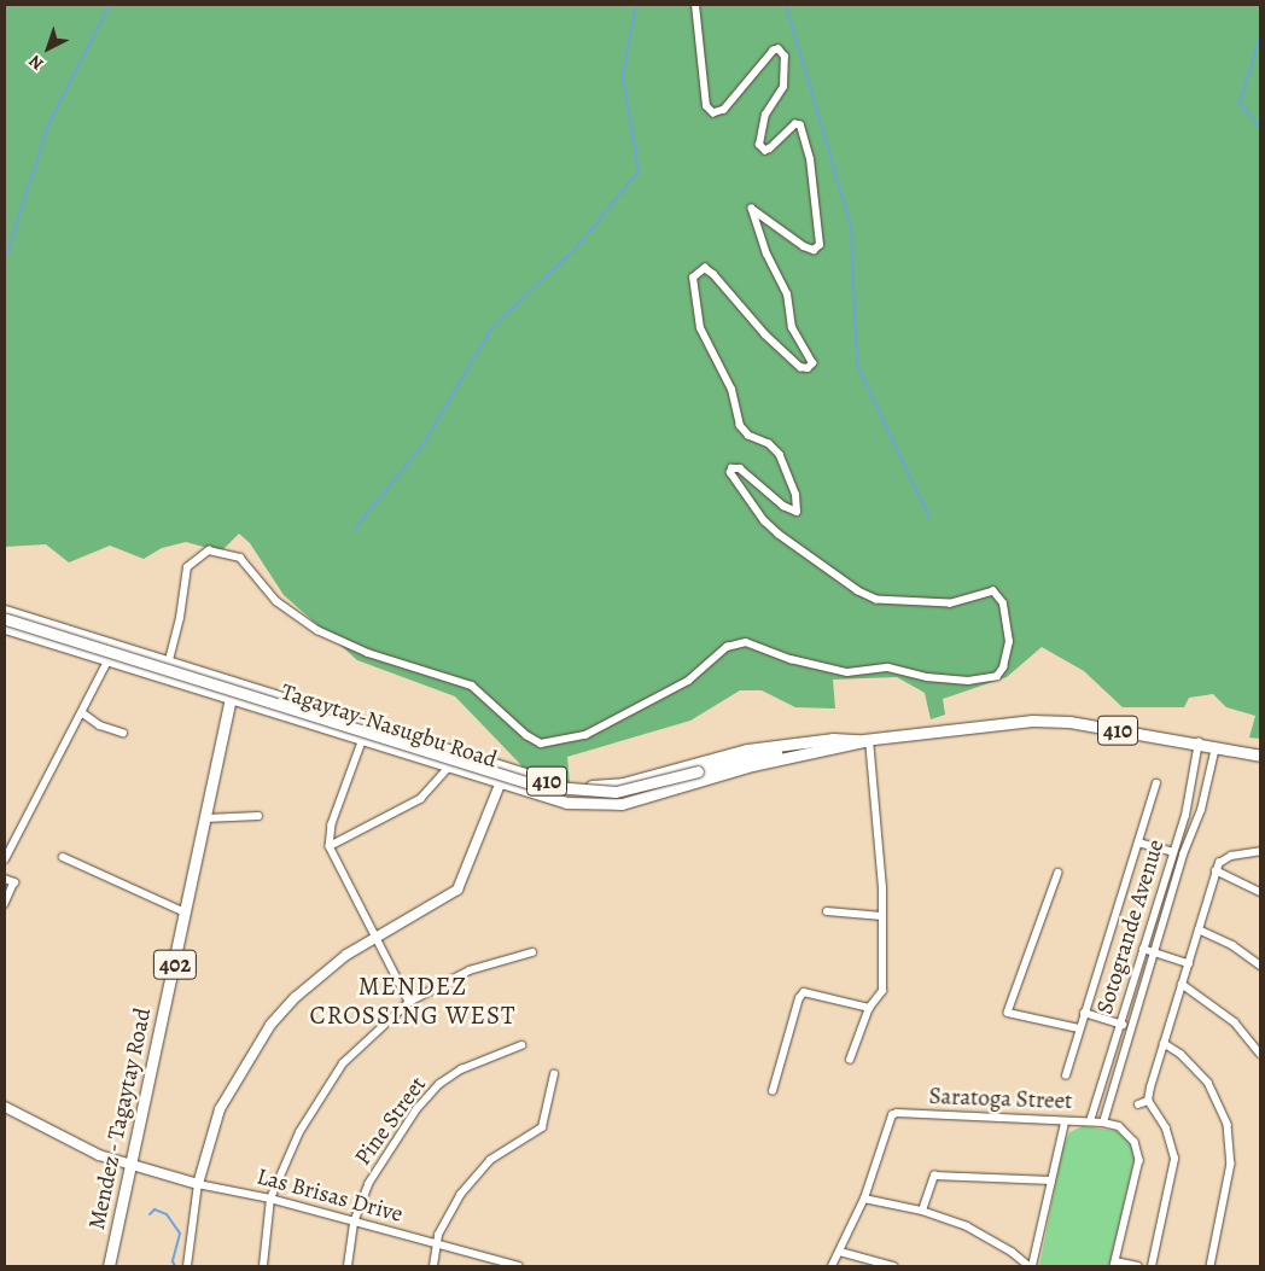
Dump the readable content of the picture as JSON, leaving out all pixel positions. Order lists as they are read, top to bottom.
{
  "streets": {
    "main road": [
      "Tagaytay-Nasugbu Road",
      "410",
      "402",
      "Mendez - Tagaytay Road"
    ],
    "street": [
      "Sotogrande Avenue",
      "Saratoga Street",
      "Pine Street",
      "Las Brisas Drive"
    ]
  },
  "crossings": [
    ["Tagaytay-Nasugbu Road", "Sotogrande Avenue"],
    ["Tagaytay-Nasugbu Road", "402"],
    ["Tagaytay-Nasugbu Road", "Mendez - Tagaytay Road"],
    ["Sotogrande Avenue", "Saratoga Street"],
    ["402", "Mendez - Tagaytay Road"],
    ["Mendez - Tagaytay Road", "Las Brisas Drive"],
    ["Pine Street", "Las Brisas Drive"]
  ],
  "districts": ["MENDEZ CROSSING WEST"],
  "north": "bottom left"
}
